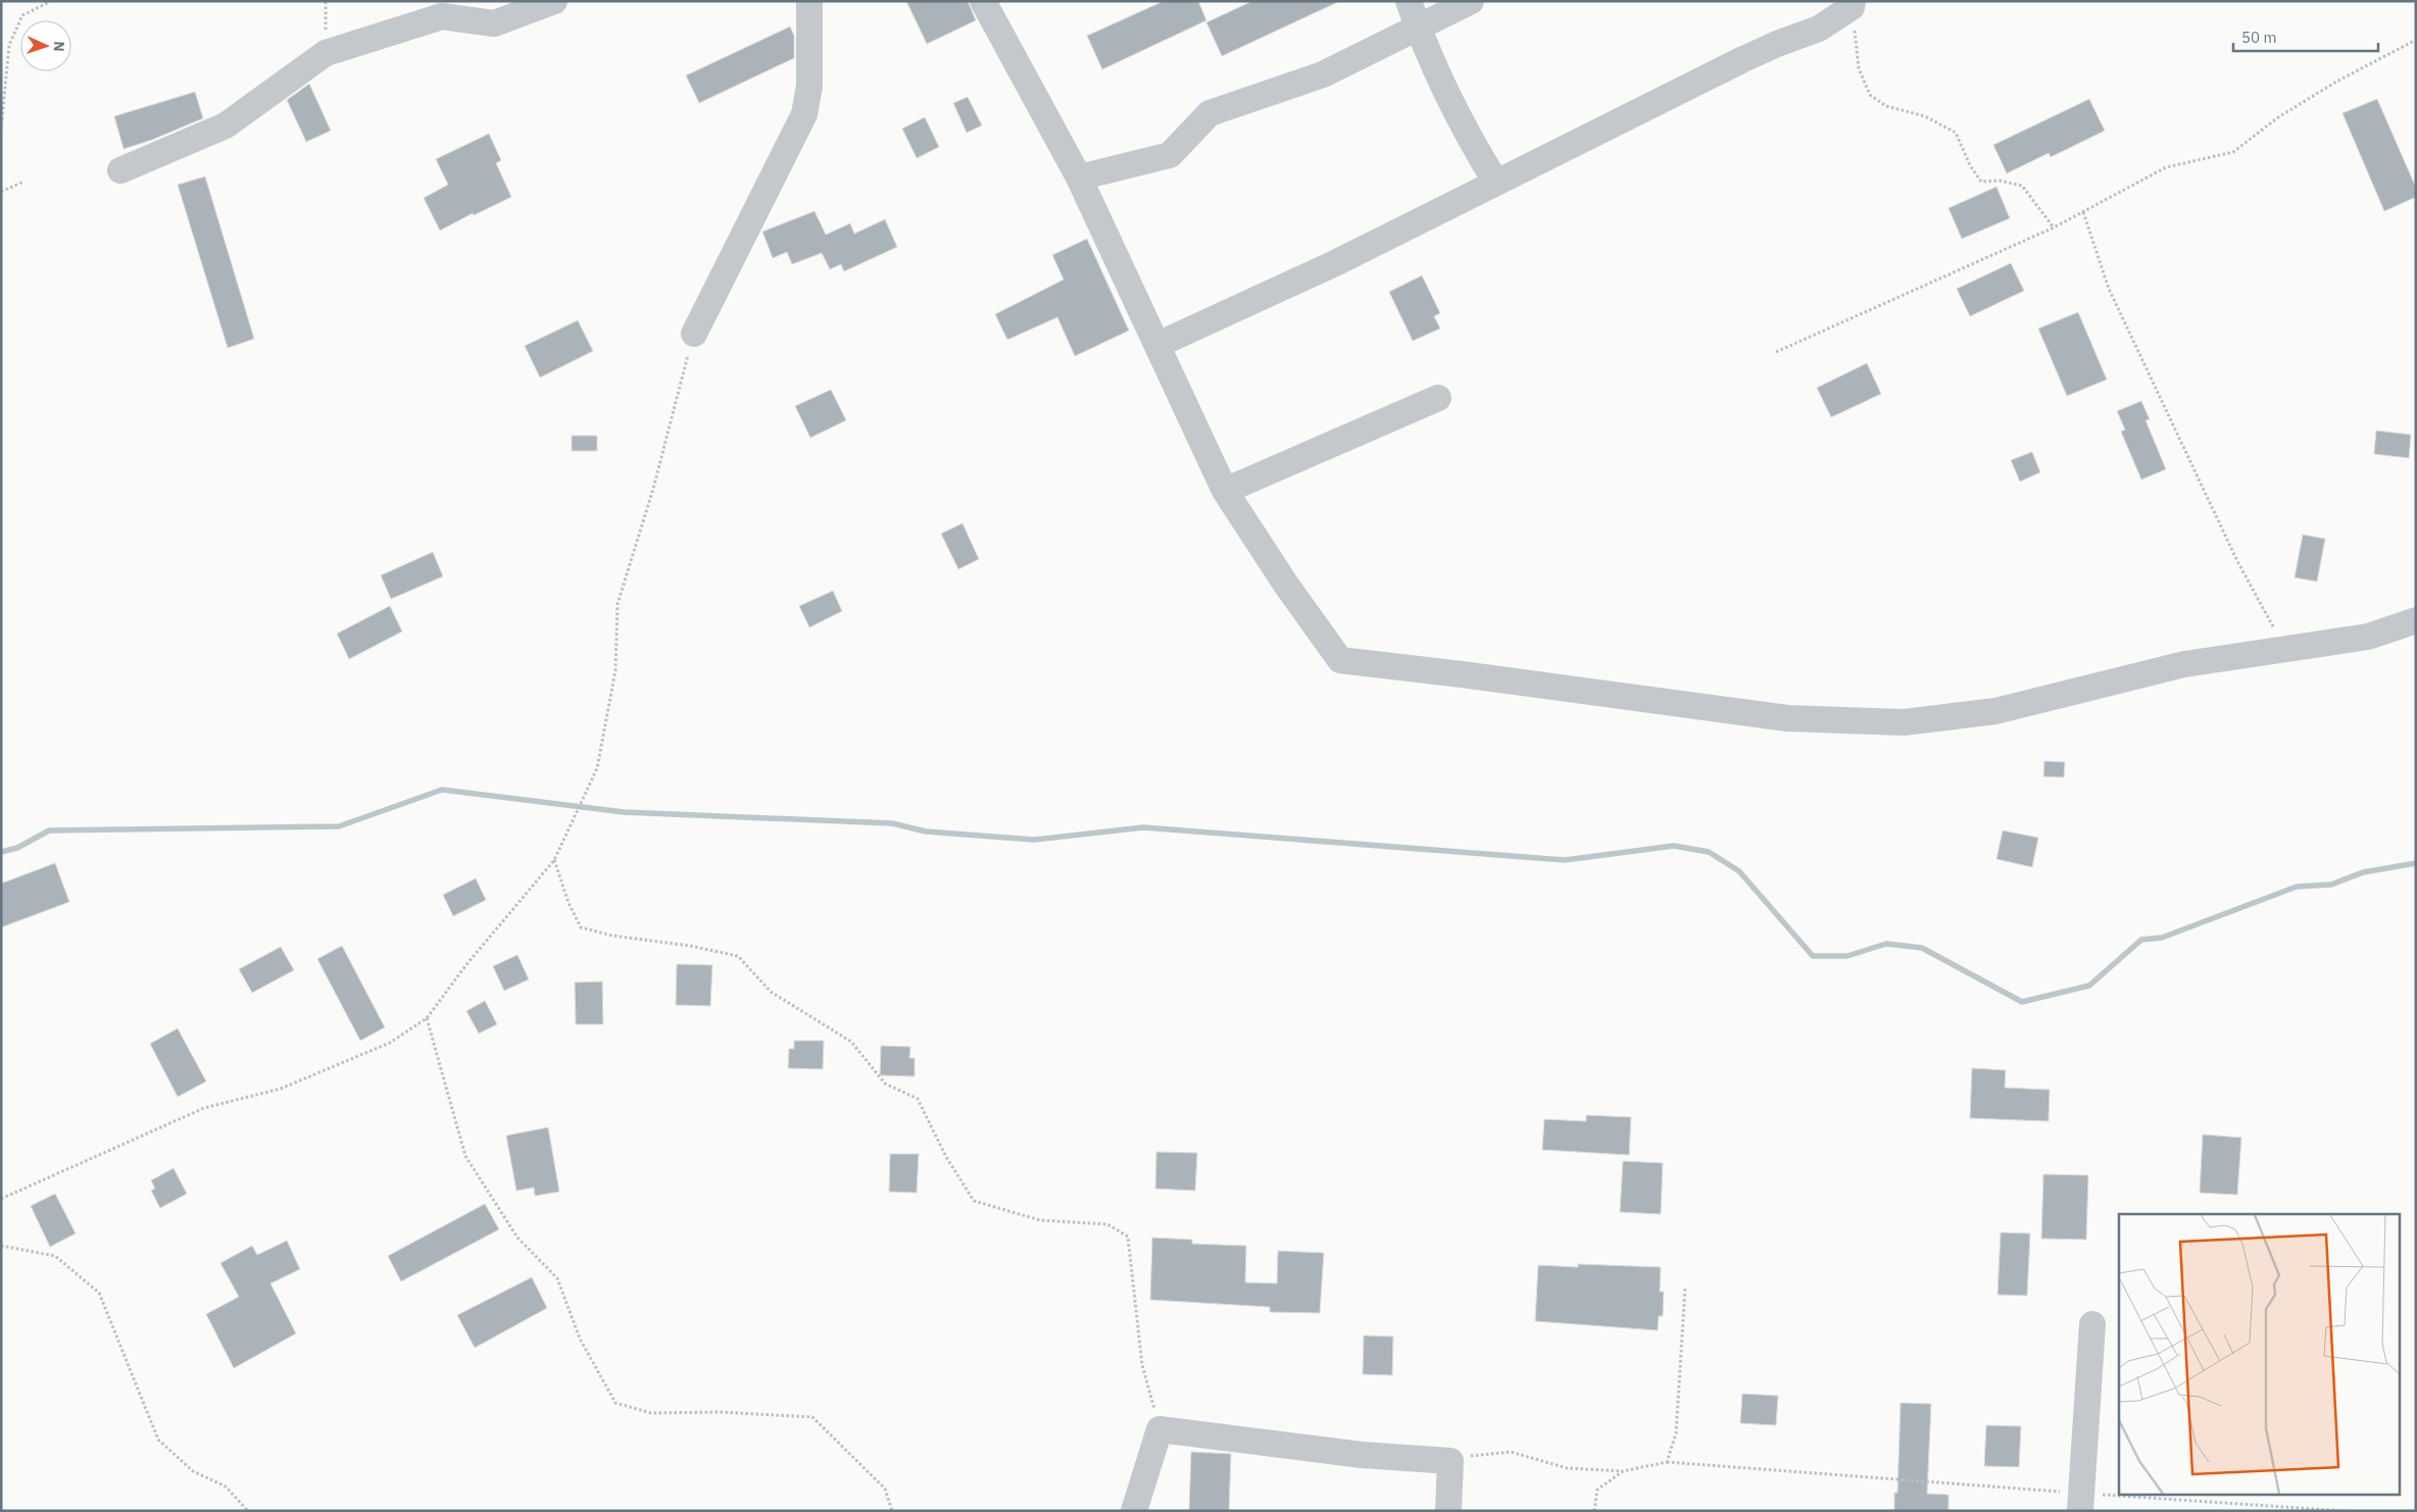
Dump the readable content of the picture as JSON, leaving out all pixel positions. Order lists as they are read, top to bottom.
{
  "scale_bar": "50 m",
  "north": "right"
}
